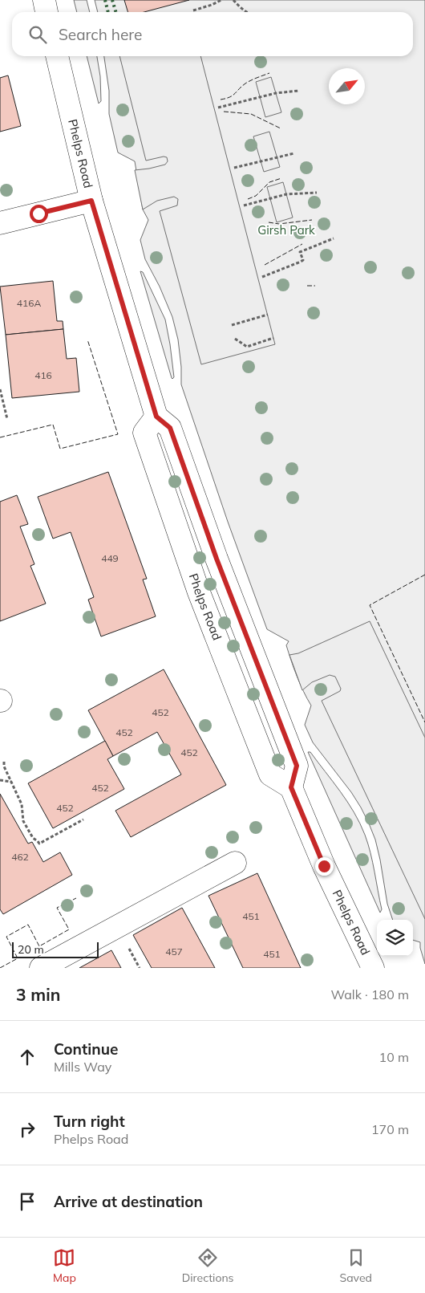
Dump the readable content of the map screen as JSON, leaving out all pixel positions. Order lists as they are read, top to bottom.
{
  "streets": {
    "street": ["Phelps Road"]
  },
  "parks": ["Girsh Park"],
  "house_numbers": [
    "416A",
    "416",
    "449",
    "452",
    "452",
    "452",
    "452",
    "452",
    "462",
    "451",
    "457",
    "451"
  ],
  "scale_bar": "20 m",
  "north": "top right",
  "page": {
    "search": "Search here",
    "scale": "20 m",
    "heading": ["3 min", "Walk · 180 m"],
    "list": [
      ["Continue", "Mills Way", "10 m"],
      ["Turn right", "Phelps Road", "170 m"],
      "Arrive at destination"
    ],
    "nav": ["Map", "Directions", "Saved"]
  }
}
